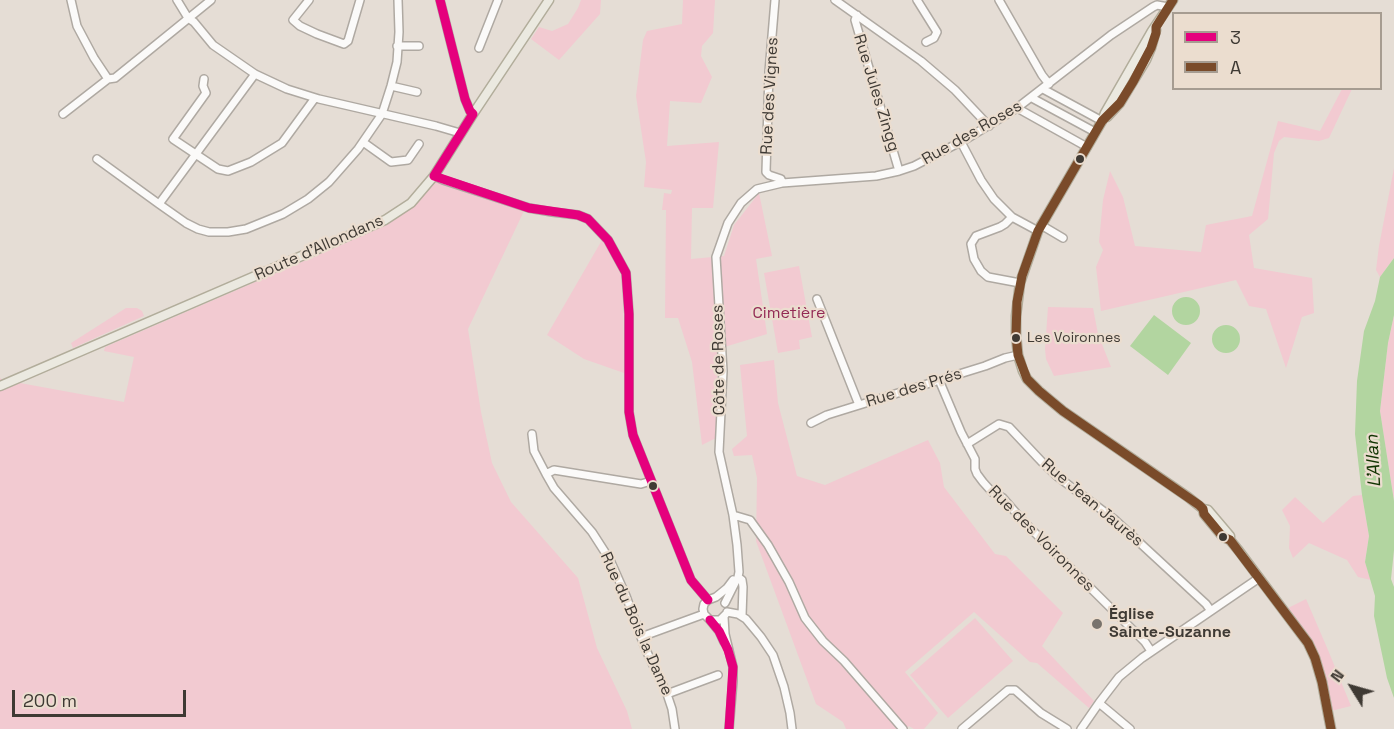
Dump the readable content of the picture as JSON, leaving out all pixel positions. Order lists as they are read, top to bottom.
{
  "streets": {
    "main road": ["Route d'Allondans"],
    "street": [
      "Rue Jules Zingg",
      "Rue des Vignes",
      "Rue des Roses",
      "Côte de Roses",
      "Rue des Prés",
      "Rue Jean Jaurès",
      "Rue des Voironnes",
      "Rue du Bois la Dame"
    ]
  },
  "crossings": [
    ["Rue Jules Zingg", "Rue des Roses"],
    ["Rue des Vignes", "Rue des Roses"],
    ["Rue des Vignes", "Côte de Roses"],
    ["Rue des Roses", "Côte de Roses"],
    ["Rue des Prés", "Rue des Voironnes"],
    ["Rue Jean Jaurès", "Rue des Voironnes"]
  ],
  "water": ["L'Allan"],
  "parks": ["Cimetière"],
  "places": ["Les Voironnes", "Église Sainte-Suzanne"],
  "lines": ["transit line 3", "transit line A"],
  "legend": ["3", "A"],
  "scale_bar": "200 m",
  "north": "top left"
}
